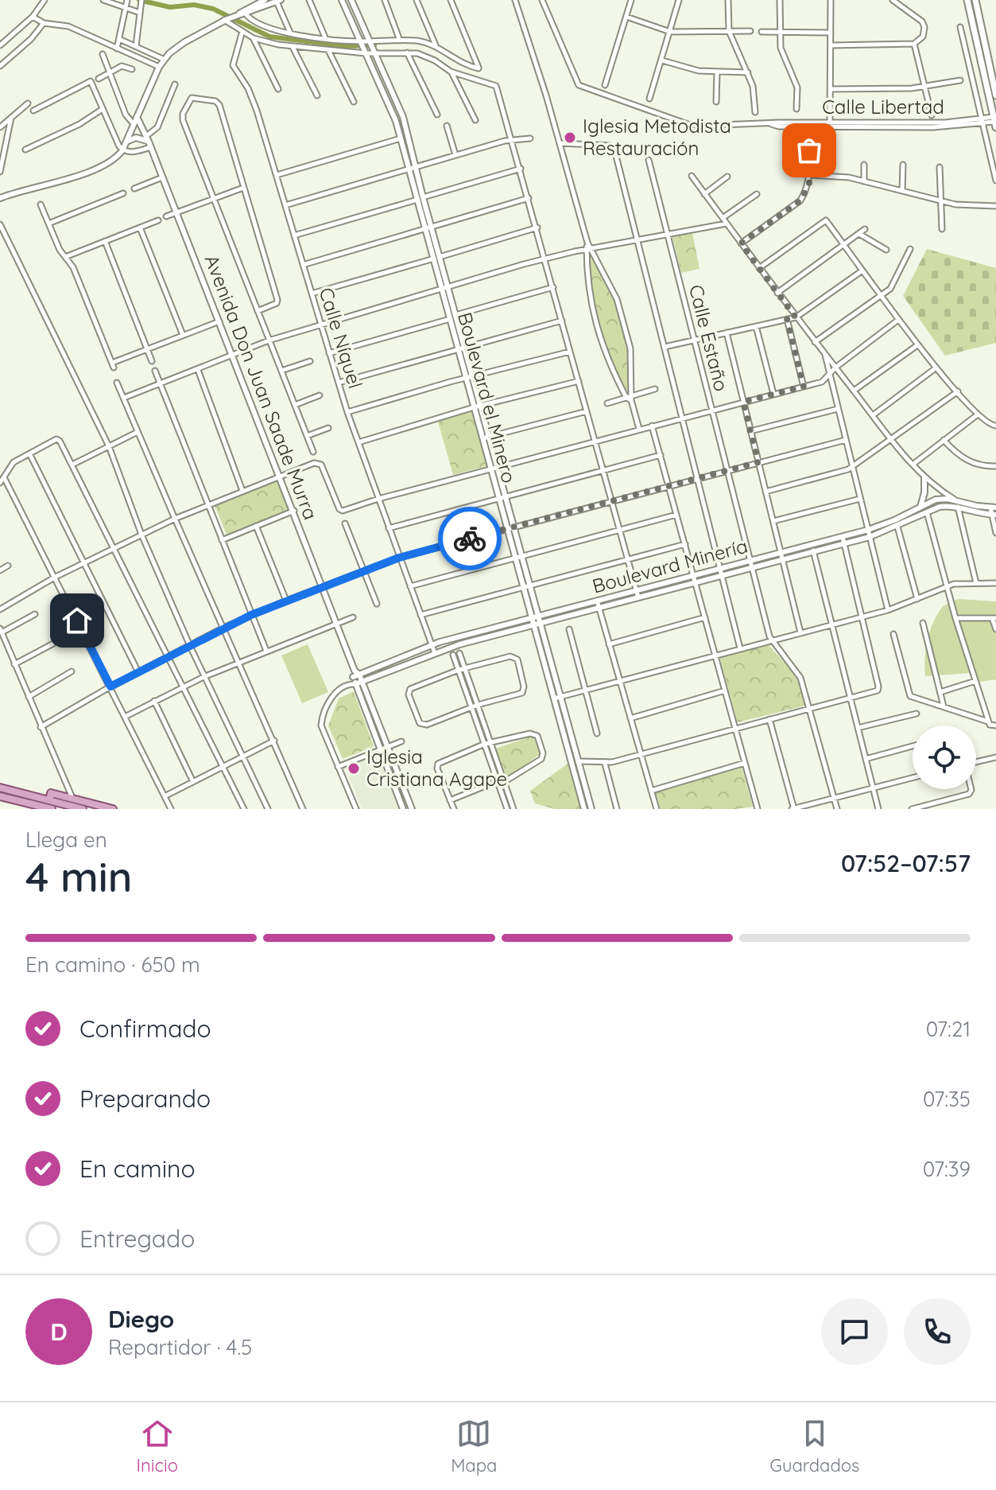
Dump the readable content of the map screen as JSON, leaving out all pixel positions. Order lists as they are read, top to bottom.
{
  "streets": {
    "street": [
      "Calle Libertad",
      "Calle Níquel",
      "Calle Estaño",
      "Avenida Don Juan Saade Murra",
      "Boulevard el Minero",
      "Boulevard Minería"
    ]
  },
  "crossings": [
    ["Calle Níquel", "Boulevard Minería"],
    ["Calle Estaño", "Boulevard Minería"],
    ["Avenida Don Juan Saade Murra", "Boulevard Minería"],
    ["Boulevard el Minero", "Boulevard Minería"]
  ],
  "places": ["Iglesia Metodista Restauración", "Iglesia Cristiana Agape"],
  "page": {
    "heading": ["4 min", "Llega en", "07:52–07:57"],
    "panel": ["Diego", "Repartidor · 4.5"],
    "bar": "En camino · 650 m",
    "list": [
      ["Confirmado", "07:21"],
      ["Preparando", "07:35"],
      ["En camino", "07:39"],
      "Entregado"
    ],
    "round": "D",
    "tabs": ["Inicio", "Mapa", "Guardados"]
  }
}
